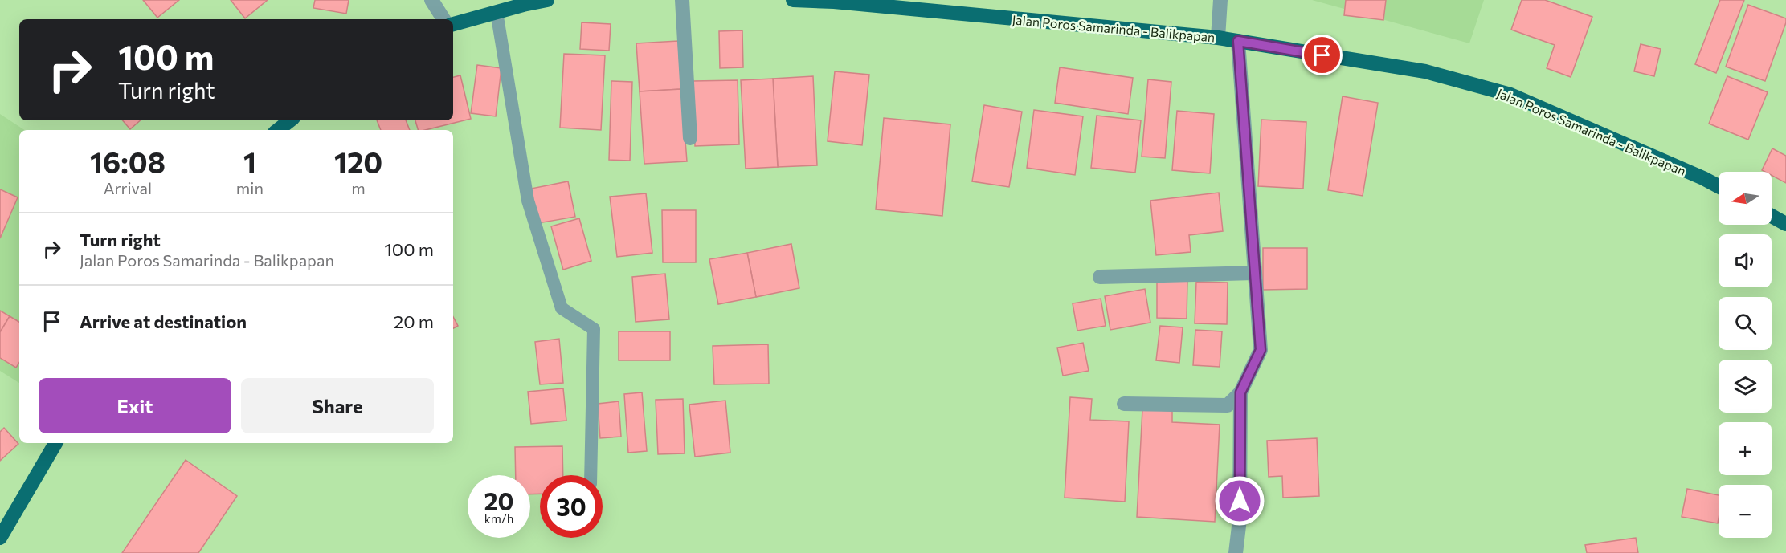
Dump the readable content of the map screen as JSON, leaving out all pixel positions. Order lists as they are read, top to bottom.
{
  "streets": {
    "highway": ["Jalan Poros Samarinda - Balikpapan"]
  },
  "north": "left",
  "page": {
    "turn": ["100 m", "Turn right"],
    "eta": [
      "16:08",
      "Arrival",
      "1",
      "min",
      "120",
      "m"
    ],
    "map_buttons": ["+", "−"],
    "list": [
      {
        "name": "Turn right",
        "note": "Jalan Poros Samarinda - Balikpapan",
        "value": "100 m"
      },
      {
        "name": "Arrive at destination",
        "value": "20 m"
      }
    ],
    "buttons": ["Exit", "Share"],
    "speed": "20 km/h",
    "limit": "30"
  }
}
